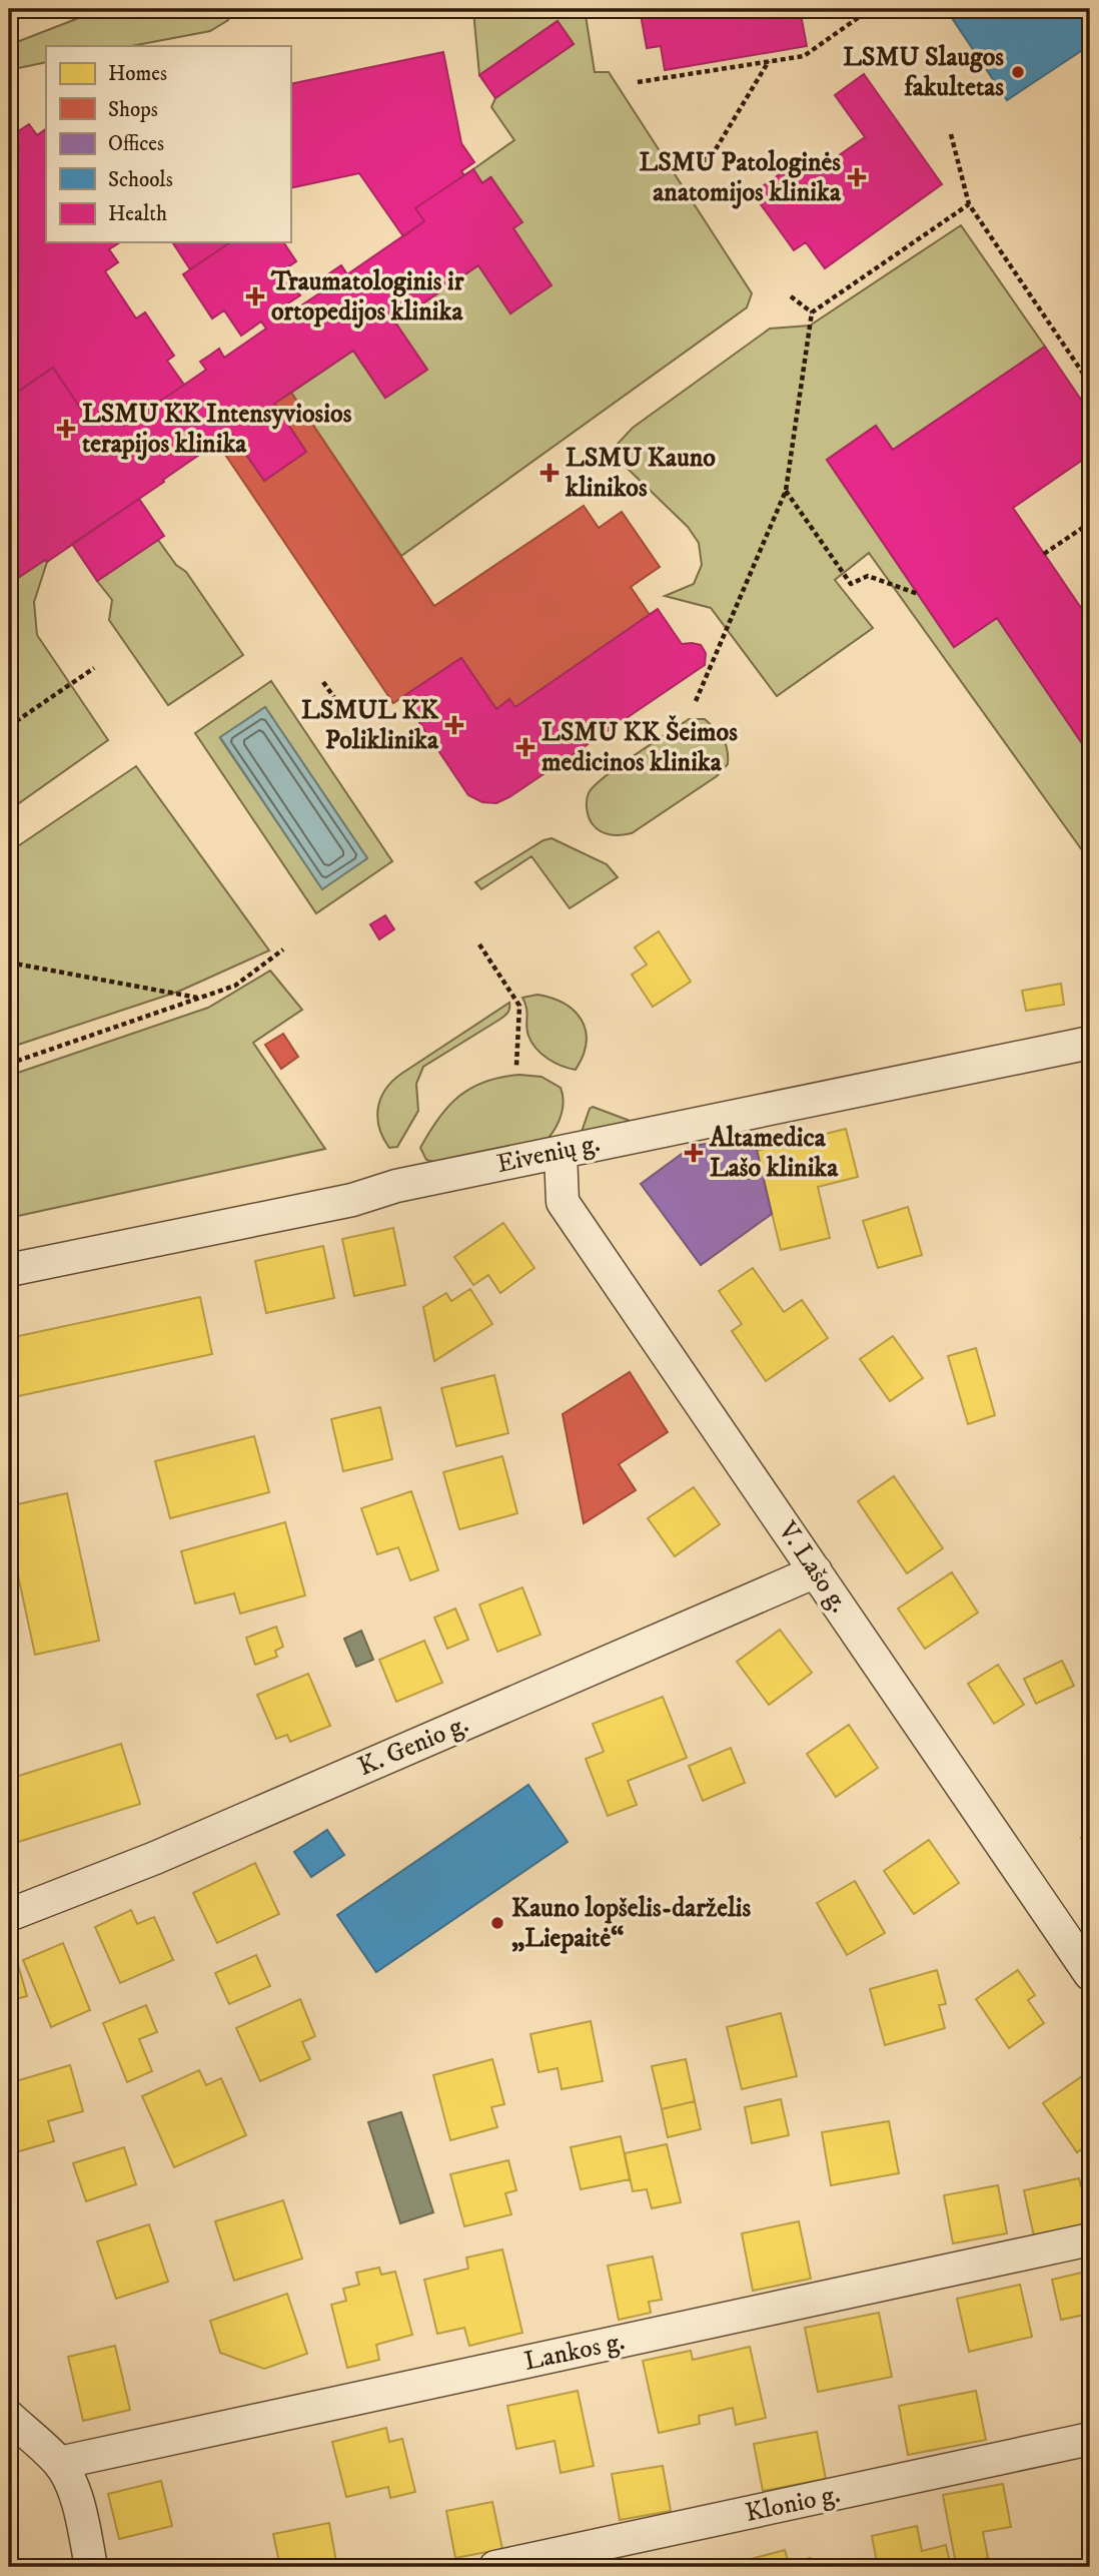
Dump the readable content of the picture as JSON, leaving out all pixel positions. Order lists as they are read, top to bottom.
{
  "streets": {
    "street": [
      "Eivenių g.",
      "V. Lašo g.",
      "K. Genio g.",
      "Lankos g.",
      "Klonio g."
    ]
  },
  "crossings": [
    ["Eivenių g.", "V. Lašo g."],
    ["V. Lašo g.", "K. Genio g."]
  ],
  "places": {
    "other": ["LSMU Slaugos fakultetas", "Kauno lopšelis-darželis „Liepaitė“"],
    "health": [
      "LSMU Patologinės anatomijos klinika",
      "Traumatologinis ir ortopedijos klinika",
      "LSMU KK Intensyviosios terapijos klinika",
      "LSMU Kauno klinikos",
      "LSMUL KK Poliklinika",
      "LSMU KK Šeimos medicinos klinika",
      "Altamedica Lašo klinika"
    ]
  },
  "legend": [
    "Homes",
    "Shops",
    "Offices",
    "Schools",
    "Health"
  ]
}
